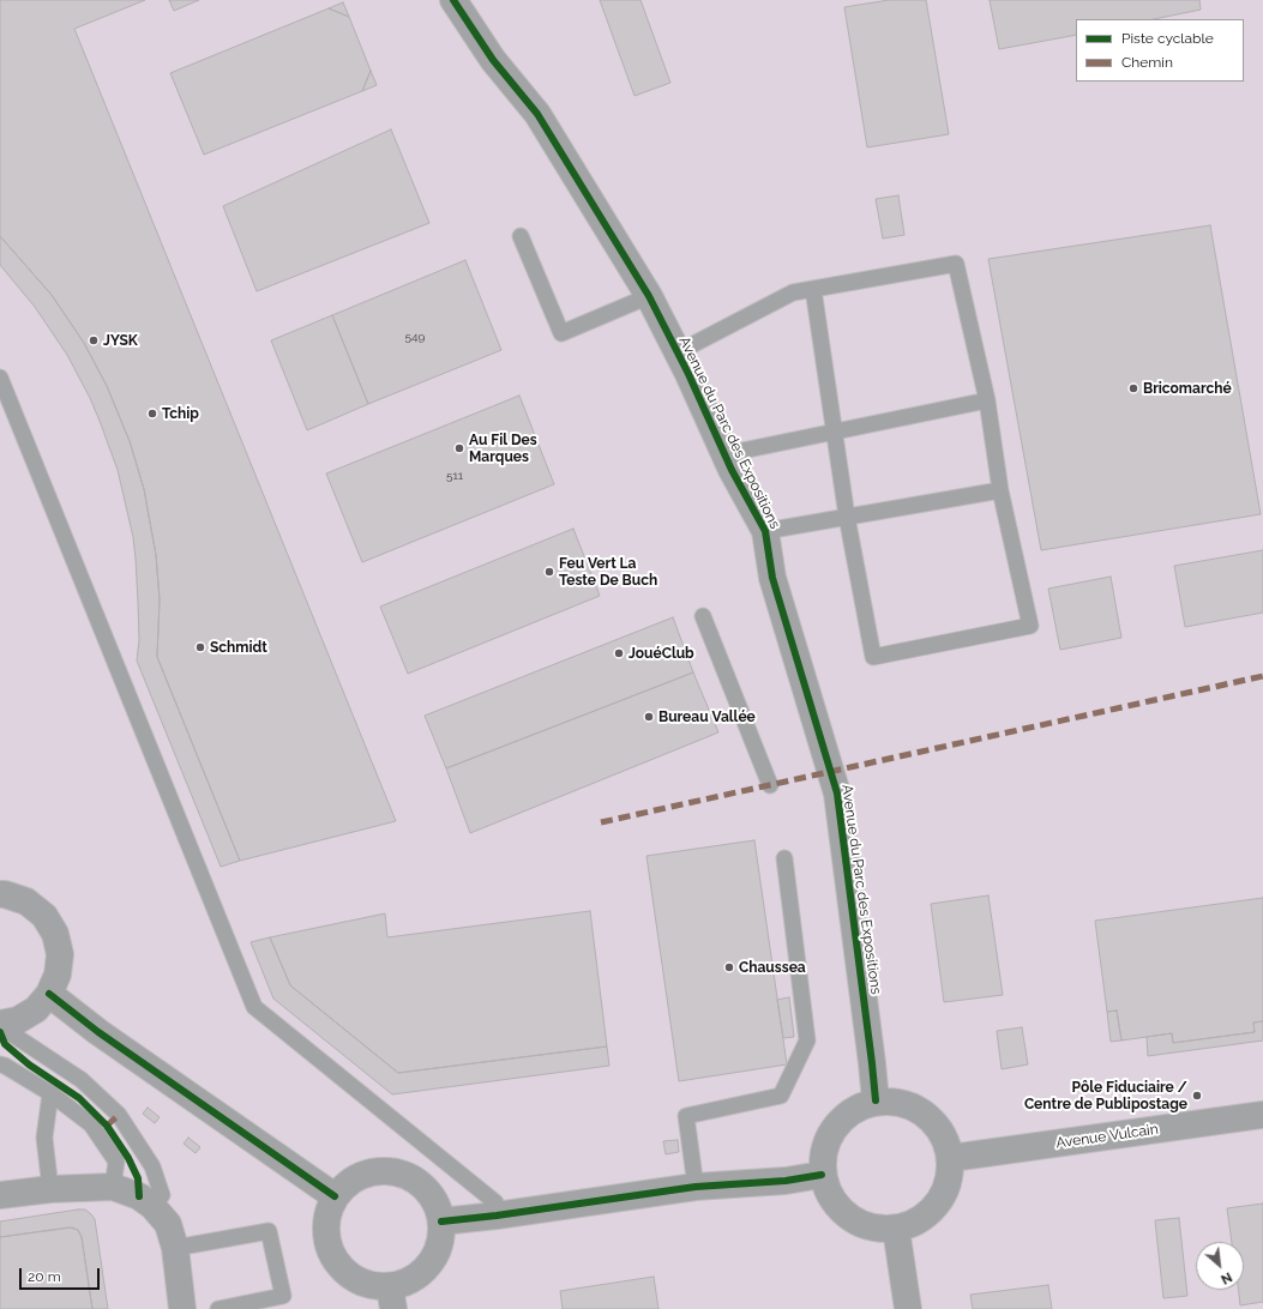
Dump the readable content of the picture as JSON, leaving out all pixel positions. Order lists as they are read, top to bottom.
{
  "streets": {
    "street": ["Avenue du Parc des Expositions", "Avenue Vulcain"]
  },
  "crossings": [
    ["Avenue du Parc des Expositions", "Avenue Vulcain"]
  ],
  "places": [
    "JYSK",
    "Bricomarché",
    "Tchip",
    "Au Fil Des Marques",
    "Feu Vert La Teste De Buch",
    "Schmidt",
    "JouéClub",
    "Bureau Vallée",
    "Chaussea",
    "Pôle Fiduciaire / Centre de Publipostage"
  ],
  "house_numbers": ["549", "511"],
  "legend": ["Piste cyclable", "Chemin"],
  "scale_bar": "20 m",
  "north": "bottom right"
}
